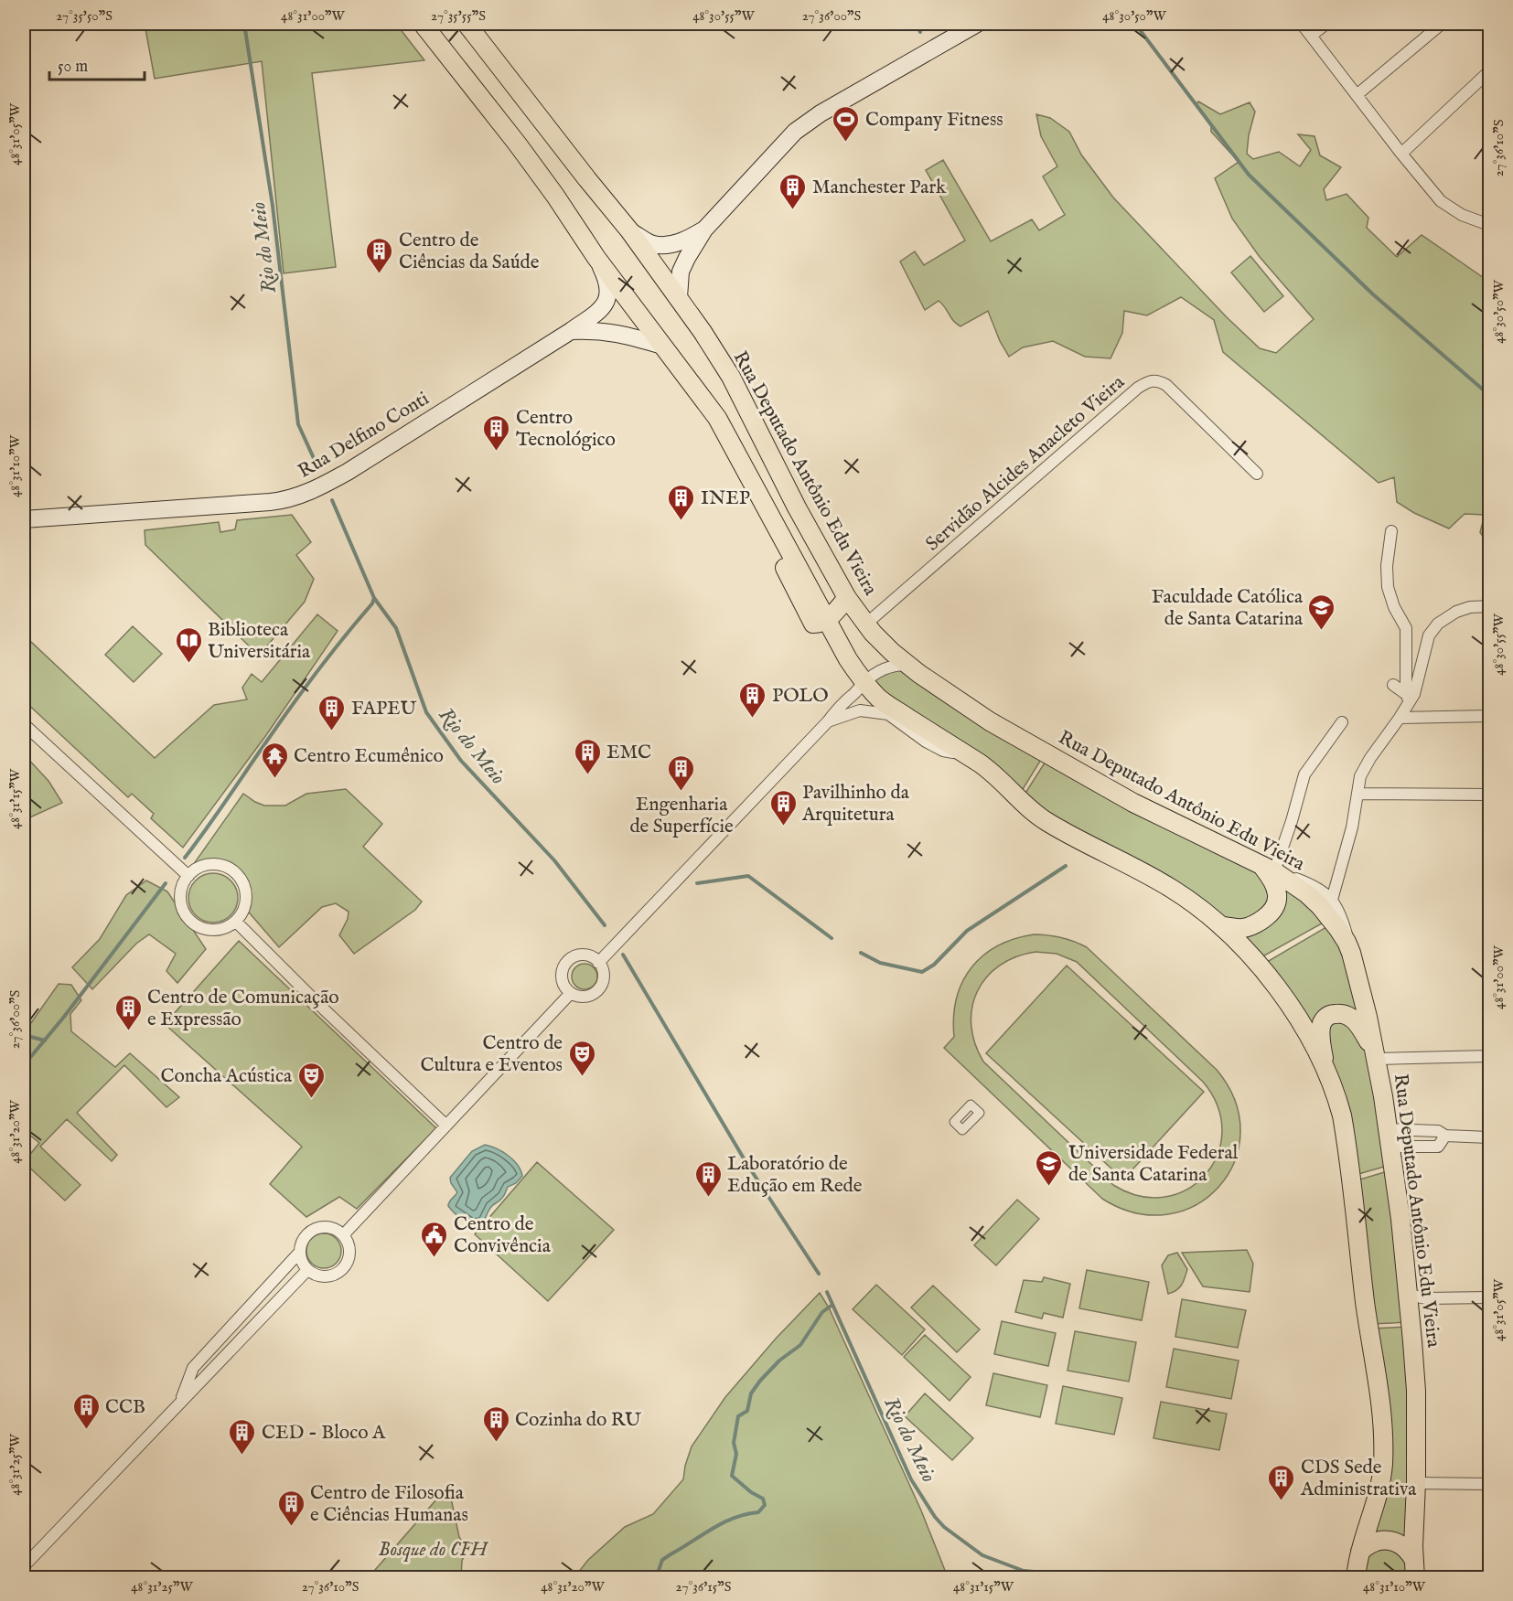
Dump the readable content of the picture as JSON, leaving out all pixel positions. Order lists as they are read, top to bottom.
{
  "streets": {
    "main road": ["Rua Delfino Conti", "Rua Deputado Antônio Edu Vieira"],
    "street": ["Servidão Alcides Anacleto Vieira"]
  },
  "crossings": [
    ["Servidão Alcides Anacleto Vieira", "Rua Deputado Antônio Edu Vieira"]
  ],
  "water": ["Rio do Meio"],
  "parks": ["Bosque do CFH"],
  "places": {
    "sports": ["Company Fitness"],
    "building": [
      "Manchester Park",
      "Centro de Ciências da Saúde",
      "Centro Tecnológico",
      "INEP",
      "POLO",
      "FAPEU",
      "EMC",
      "Engenharia de Superfície",
      "Pavilhinho da Arquitetura",
      "Centro de Comunicação e Expressão",
      "Laboratório de Edução em Rede",
      "CCB",
      "Cozinha do RU",
      "CED - Bloco A",
      "CDS Sede Administrativa",
      "Centro de Filosofia e Ciências Humanas"
    ],
    "school or university": ["Faculdade Católica de Santa Catarina", "Universidade Federal de Santa Catarina"],
    "library": ["Biblioteca Universitária"],
    "temple": ["Centro Ecumênico"],
    "theatre": ["Centro de Cultura e Eventos", "Concha Acústica"],
    "public building": ["Centro de Convivência"]
  },
  "scale_bar": "50 m",
  "coordinates": [
    "27°35'50\"S",
    "48°31'00\"W",
    "27°35'55\"S",
    "48°30'55\"W",
    "27°36'00\"S",
    "48°30'50\"W",
    "48°31'05\"W",
    "27°36'10\"S",
    "48°31'10\"W",
    "48°31'15\"W",
    "48°31'20\"W",
    "48°31'25\"W",
    "27°36'15\"S"
  ]
}
